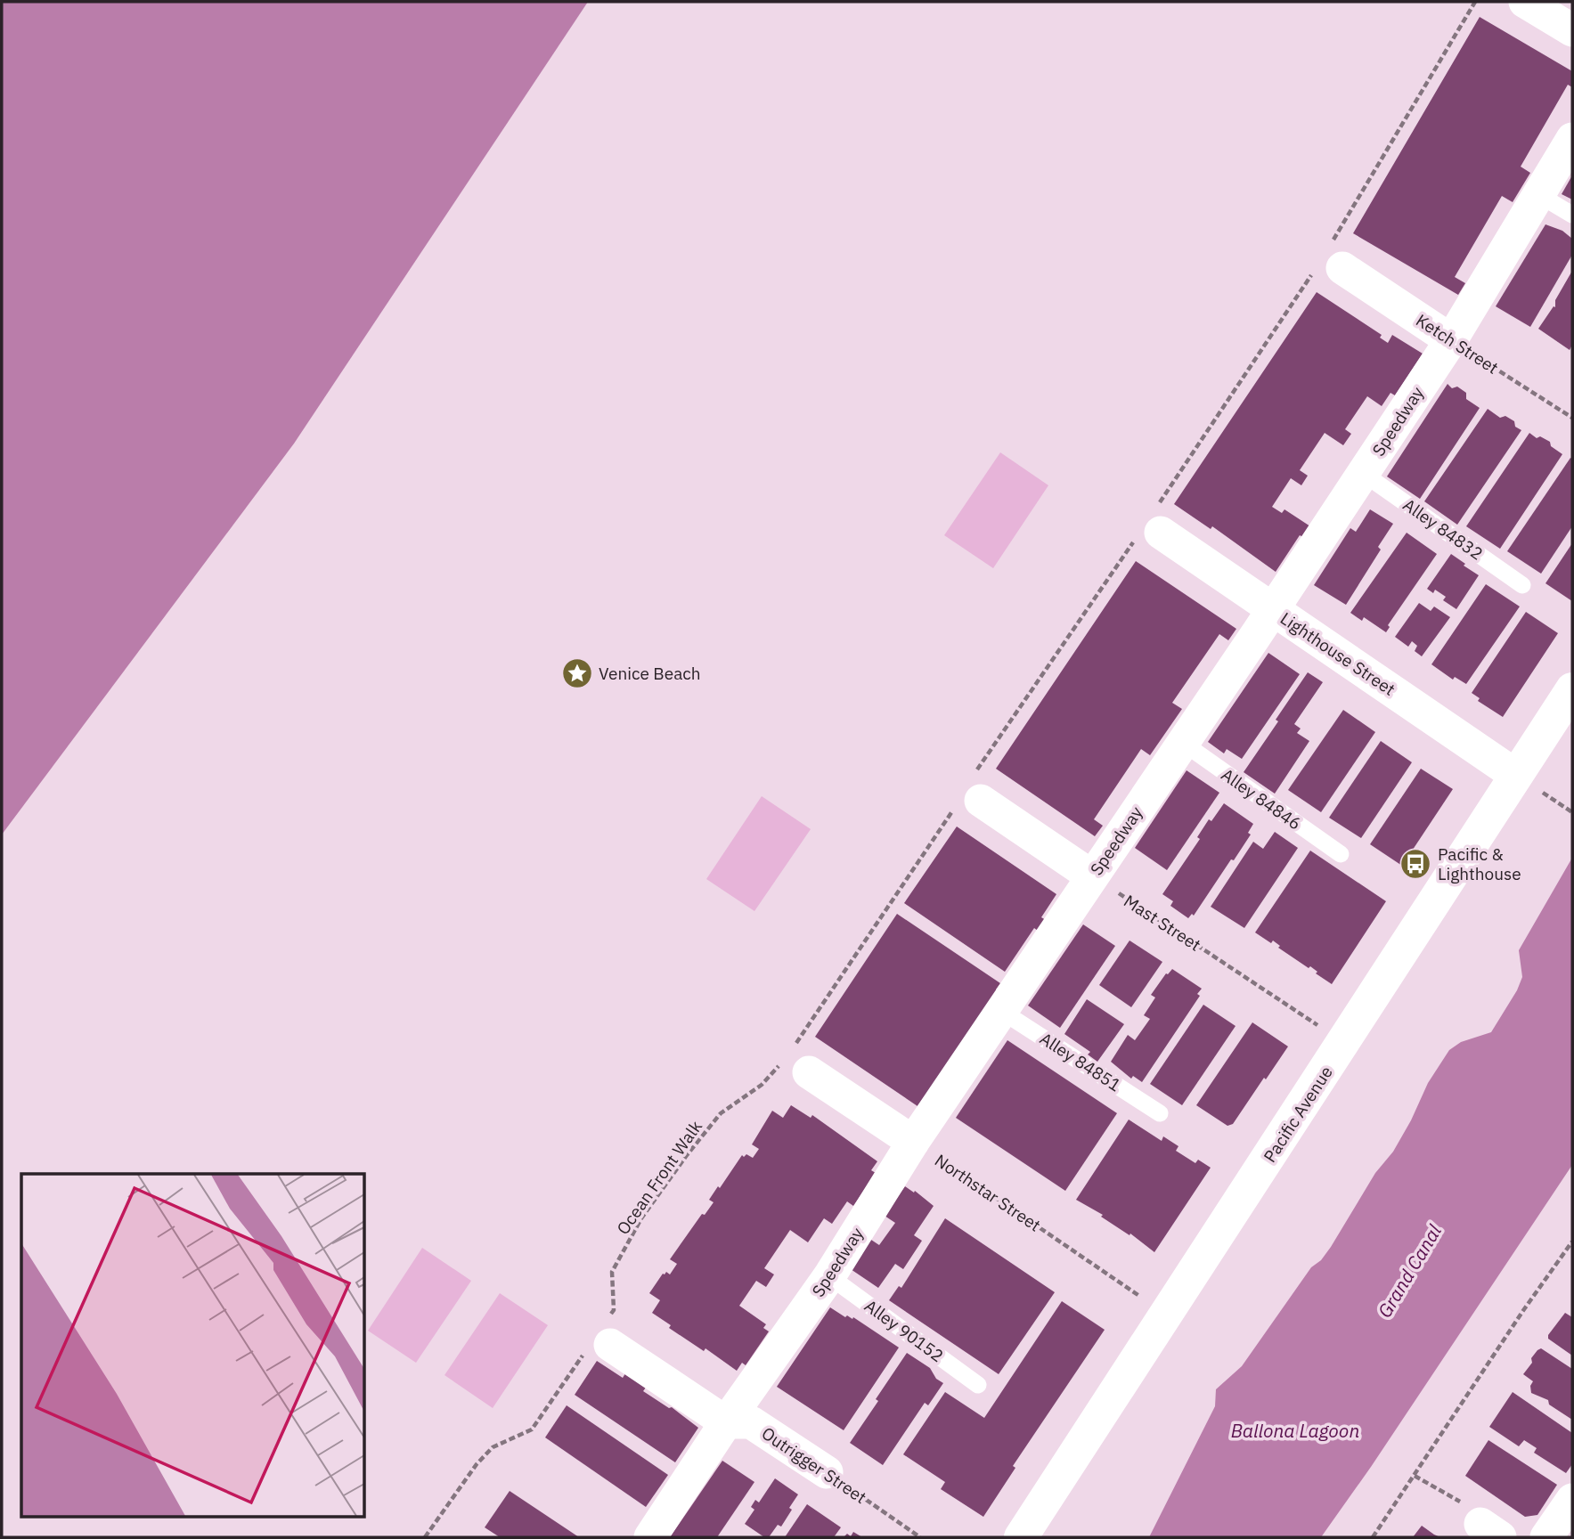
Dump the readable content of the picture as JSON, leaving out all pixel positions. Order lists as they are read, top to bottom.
{
  "streets": {
    "street": [
      "Ketch Street",
      "Speedway",
      "Lighthouse Street",
      "Pacific Avenue",
      "Outrigger Street"
    ],
    "lane": [
      "Alley 84832",
      "Alley 84846",
      "Alley 84851",
      "Alley 90152"
    ],
    "path": ["Mast Street", "Ocean Front Walk", "Northstar Street"]
  },
  "crossings": [
    ["Ketch Street", "Speedway"],
    ["Speedway", "Alley 84832"],
    ["Speedway", "Lighthouse Street"],
    ["Speedway", "Alley 84846"],
    ["Speedway", "Mast Street"],
    ["Speedway", "Alley 84851"],
    ["Speedway", "Northstar Street"],
    ["Speedway", "Alley 90152"],
    ["Speedway", "Outrigger Street"],
    ["Lighthouse Street", "Pacific Avenue"],
    ["Mast Street", "Pacific Avenue"],
    ["Pacific Avenue", "Northstar Street"],
    ["Ocean Front Walk", "Outrigger Street"]
  ],
  "water": ["Grand Canal", "Ballona Lagoon"],
  "places": {
    "place": ["Venice Beach"],
    "bus stop": ["Pacific & Lighthouse"]
  }
}
